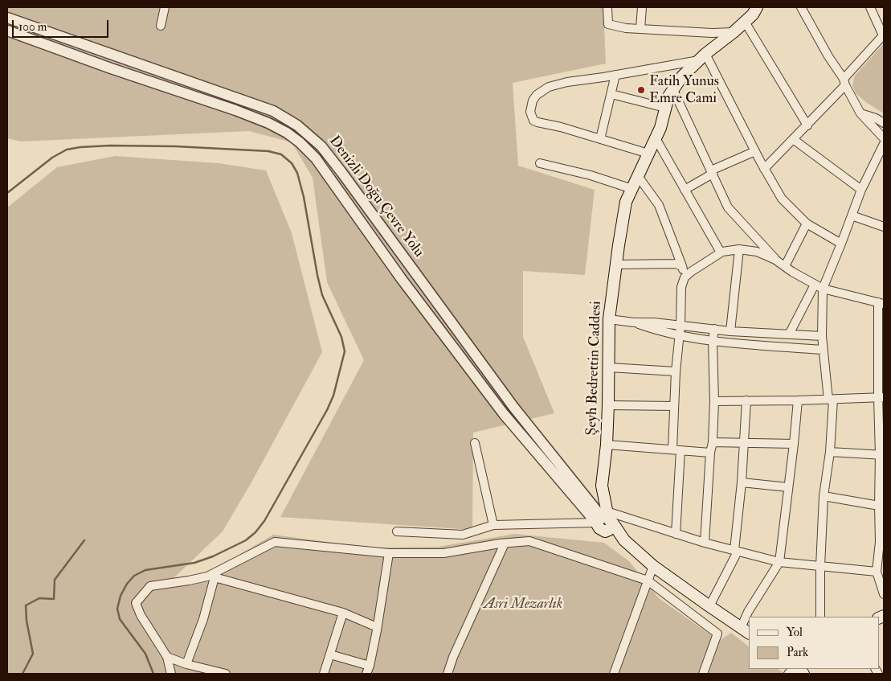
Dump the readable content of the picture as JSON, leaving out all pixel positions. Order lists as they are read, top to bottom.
{
  "streets": {
    "main road": ["Şeyh Bedrettin Caddesi"],
    "street": ["Denizli Doğu Çevre Yolu"]
  },
  "crossings": [
    ["Denizli Doğu Çevre Yolu", "Şeyh Bedrettin Caddesi"]
  ],
  "parks": ["Asri Mezarlık"],
  "places": ["Fatih Yunus Emre Cami"],
  "legend": ["Yol", "Park"],
  "scale_bar": "100 m"
}
